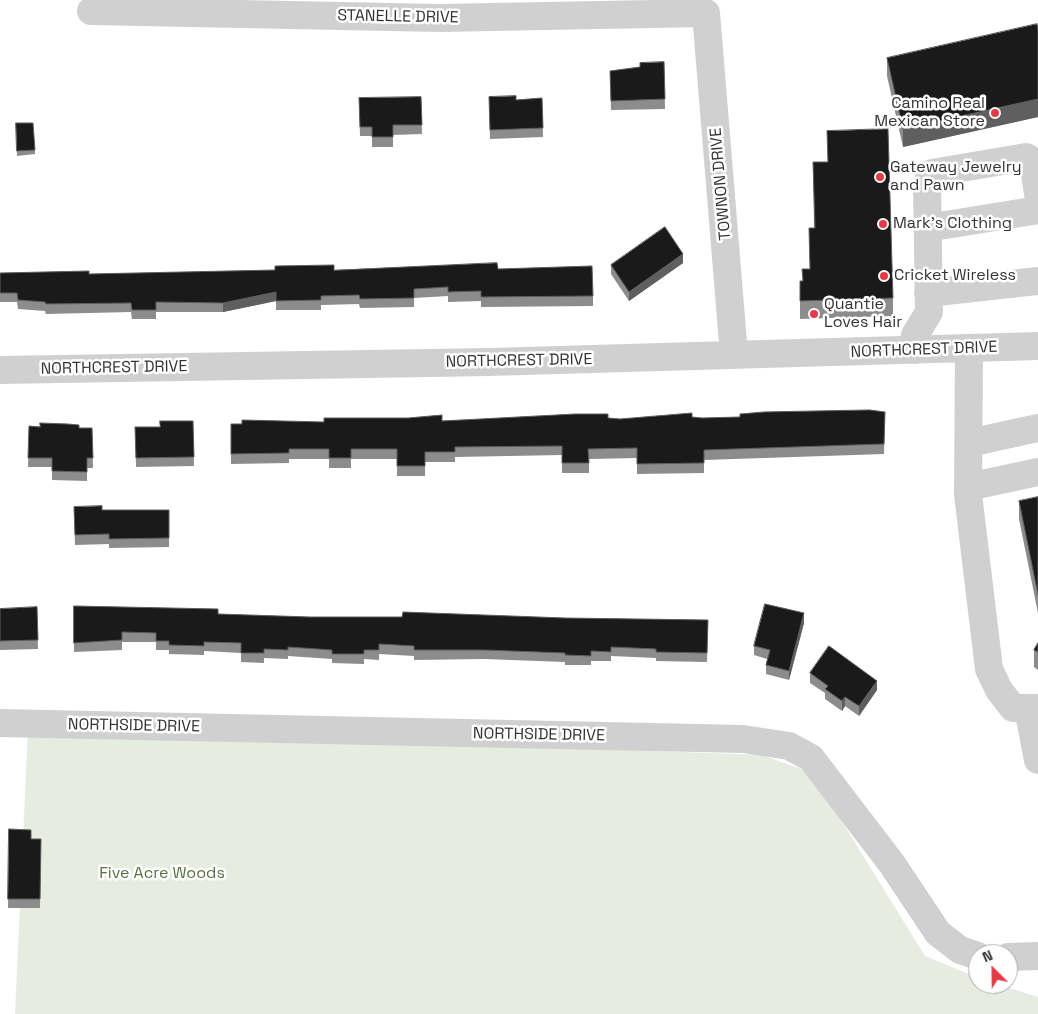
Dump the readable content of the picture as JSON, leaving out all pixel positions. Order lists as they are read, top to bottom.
{
  "streets": {
    "street": [
      "STANELLE DRIVE",
      "TOWNON DRIVE",
      "NORTHCREST DRIVE",
      "NORTHSIDE DRIVE"
    ]
  },
  "crossings": [
    ["STANELLE DRIVE", "TOWNON DRIVE"],
    ["TOWNON DRIVE", "NORTHCREST DRIVE"]
  ],
  "parks": ["Five Acre Woods"],
  "places": [
    "Camino Real Mexican Store",
    "Gateway Jewelry and Pawn",
    "Mark's Clothing",
    "Cricket Wireless",
    "Quantie Loves Hair"
  ],
  "north": "top left"
}
